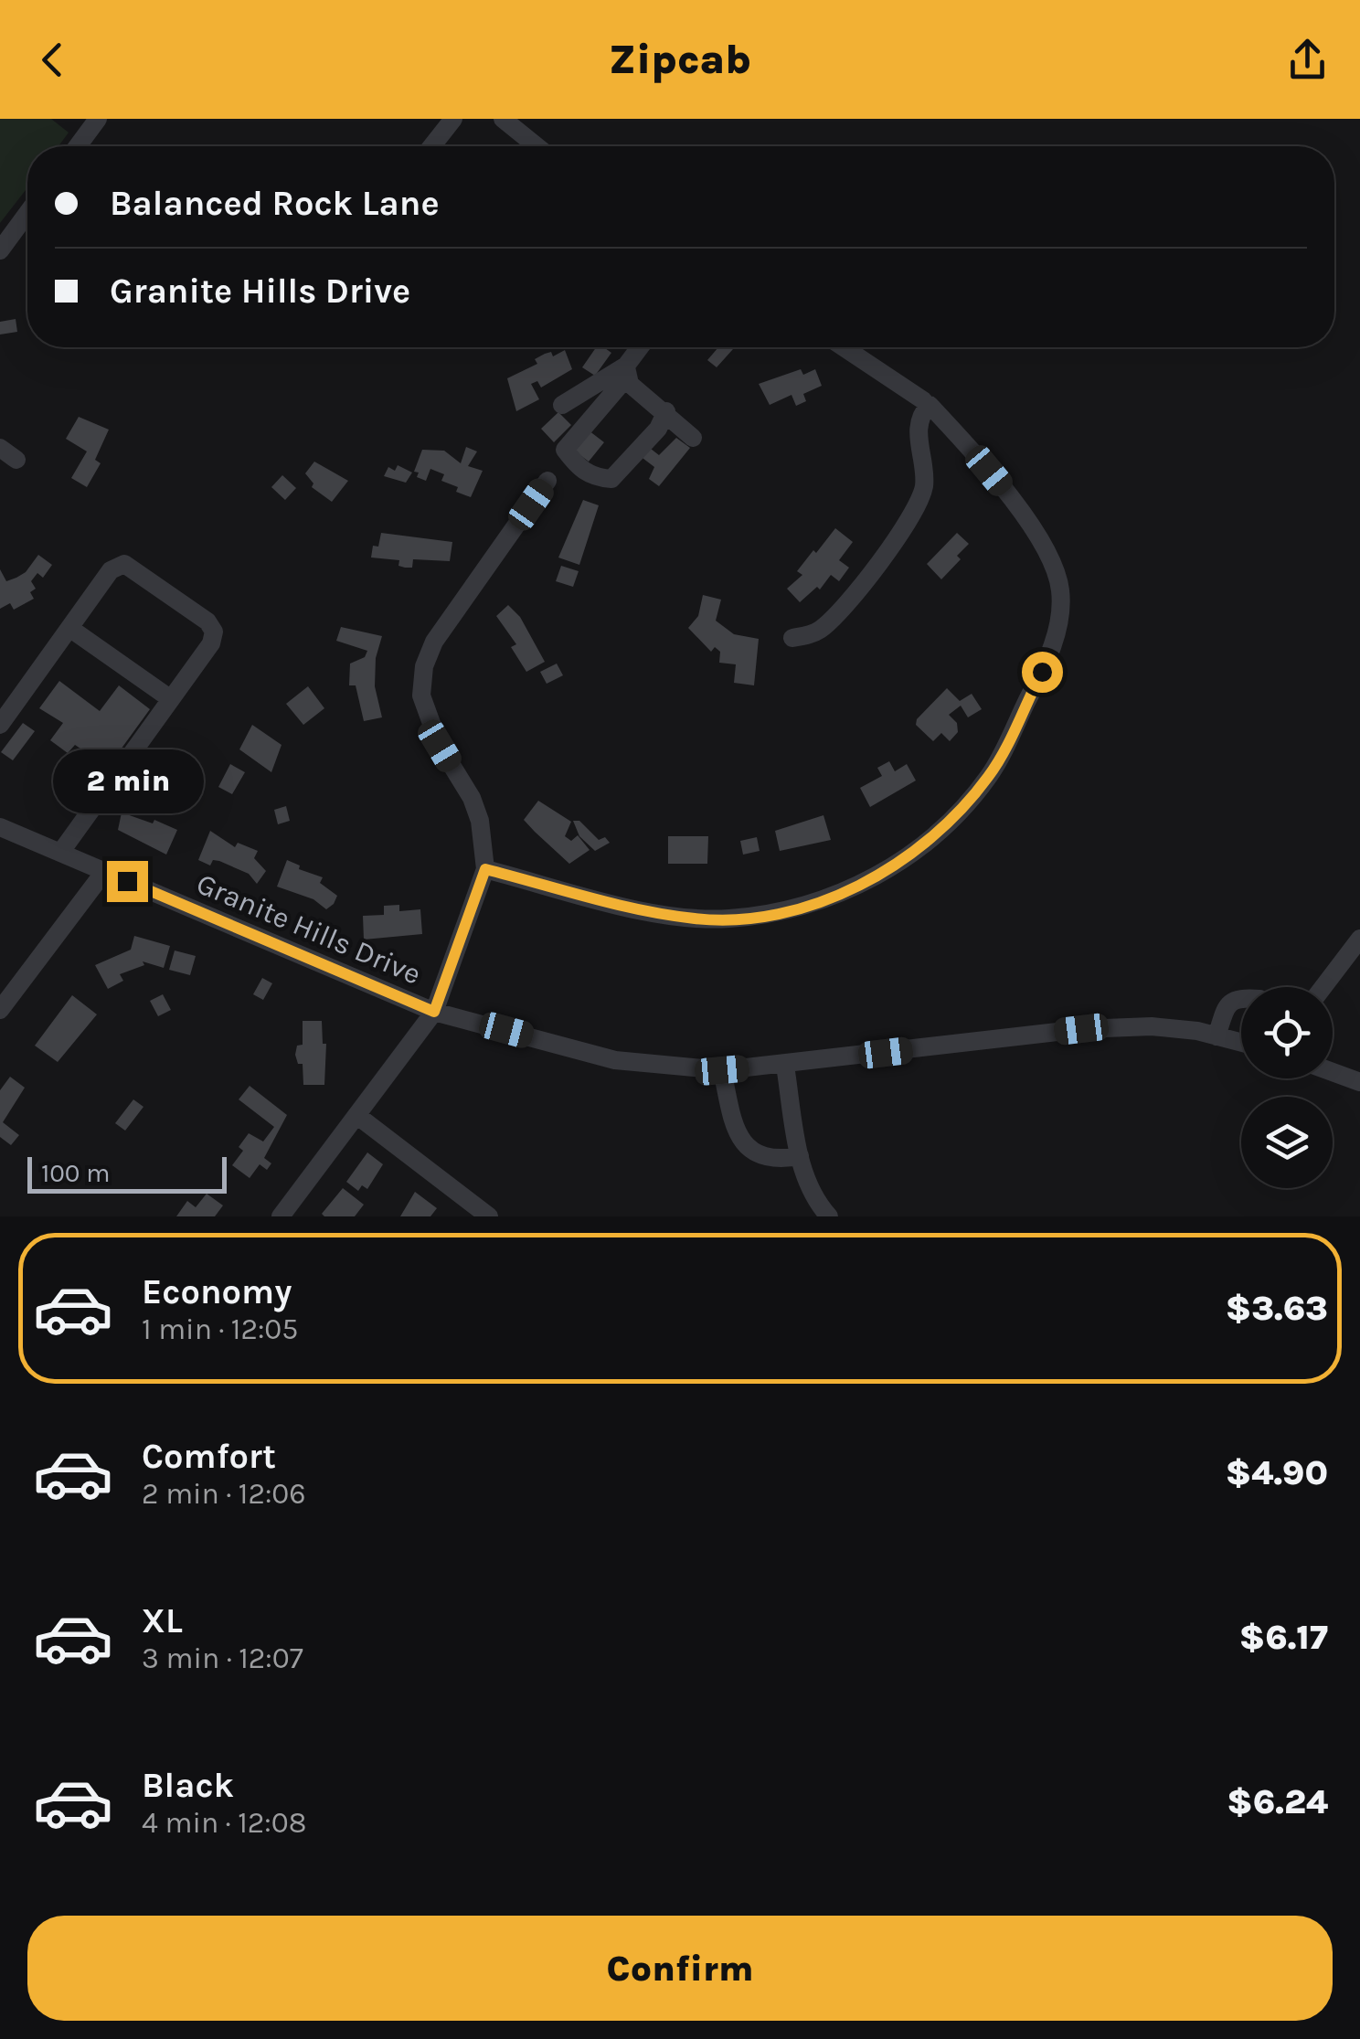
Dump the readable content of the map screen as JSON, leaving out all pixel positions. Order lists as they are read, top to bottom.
{
  "streets": {
    "street": ["Granite Hills Drive"]
  },
  "scale_bar": "100 m",
  "page": {
    "header": "Zipcab",
    "banner": ["Balanced Rock Lane", "Granite Hills Drive"],
    "bubble": "2 min",
    "scale": "100 m",
    "list": [
      {
        "name": "Economy",
        "note": "1 min · 12:05",
        "value": "$3.63"
      },
      {
        "name": "Comfort",
        "note": "2 min · 12:06",
        "value": "$4.90"
      },
      {
        "name": "XL",
        "note": "3 min · 12:07",
        "value": "$6.17"
      },
      {
        "name": "Black",
        "note": "4 min · 12:08",
        "value": "$6.24"
      }
    ],
    "buttons": "Confirm"
  }
}
